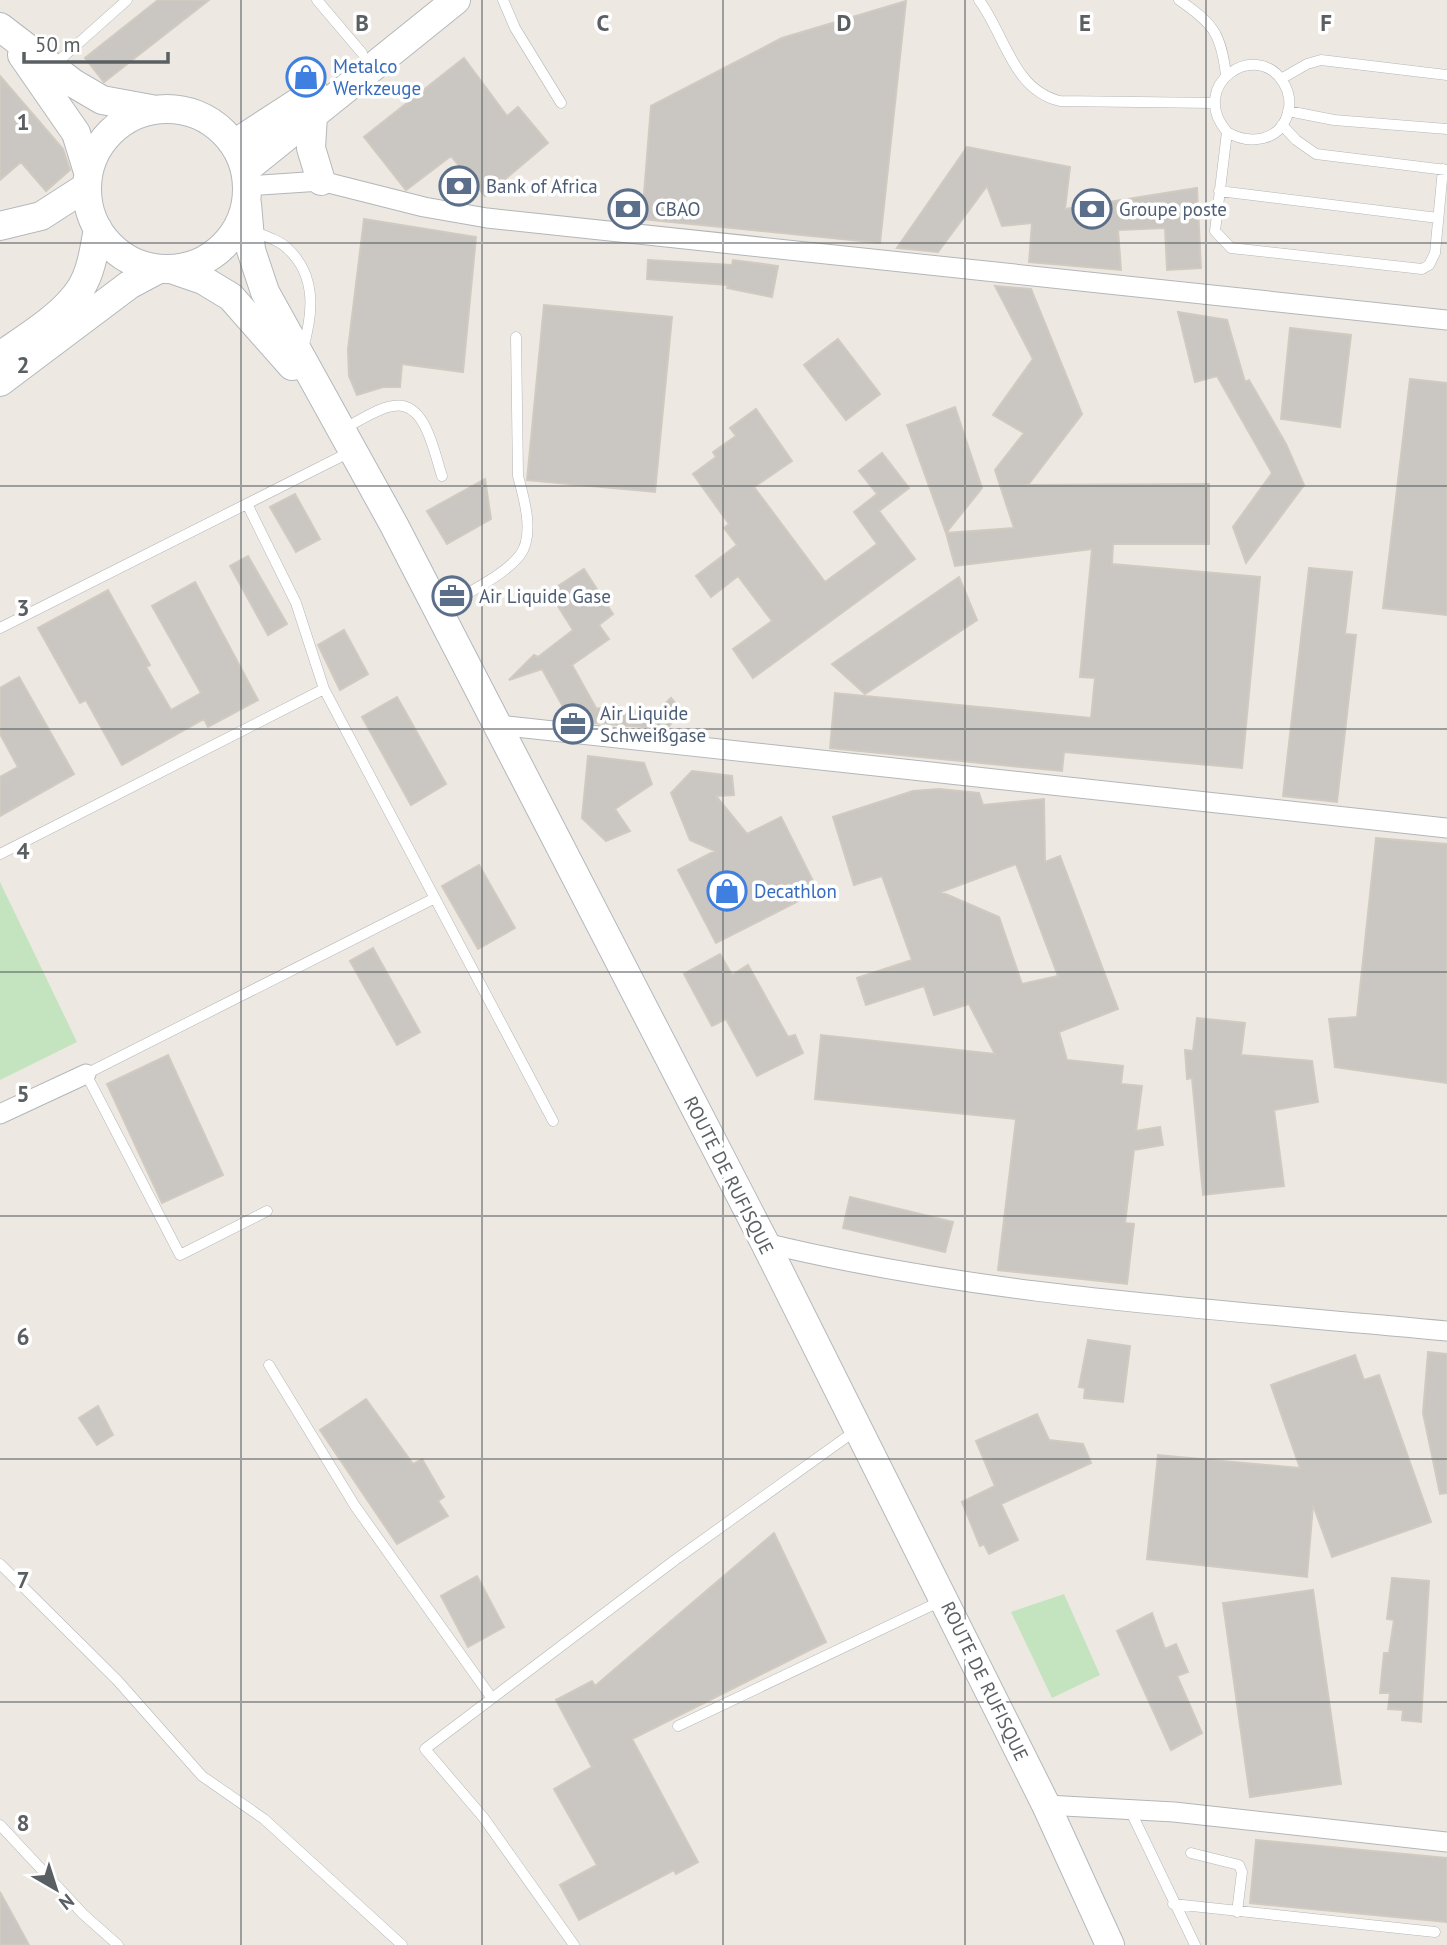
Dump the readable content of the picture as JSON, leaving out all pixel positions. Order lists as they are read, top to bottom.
{
  "streets": {
    "main road": ["ROUTE DE RUFISQUE"]
  },
  "places": {
    "shop": ["Metalco Werkzeuge", "Decathlon"],
    "bank": ["Bank of Africa", "CBAO", "Groupe poste"],
    "office": ["Air Liquide Gase", "Air Liquide Schweißgase"]
  },
  "scale_bar": "50 m",
  "north": "bottom right",
  "grid": {
    "columns": [
      "B",
      "C",
      "D",
      "E",
      "F"
    ],
    "rows": [
      "1",
      "2",
      "3",
      "4",
      "5",
      "6",
      "7",
      "8"
    ]
  }
}
